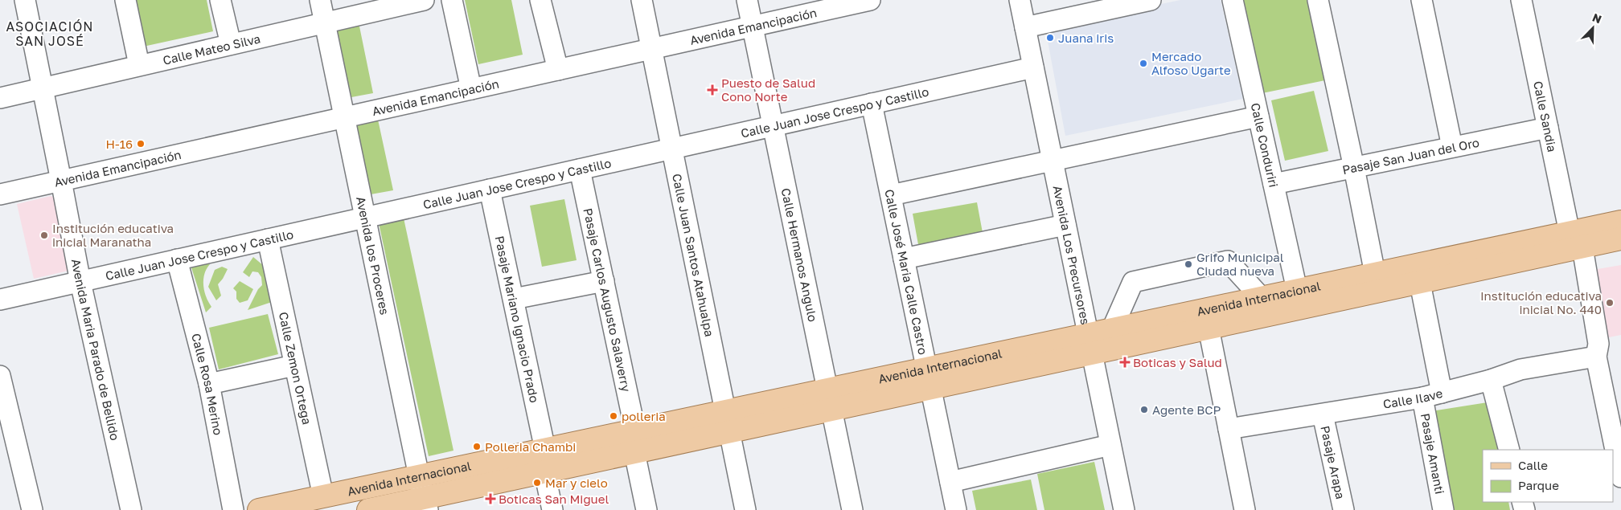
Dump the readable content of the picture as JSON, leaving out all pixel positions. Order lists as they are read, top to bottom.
{
  "streets": {
    "main road": ["Avenida Internacional"],
    "street": [
      "Avenida Emancipación",
      "Calle Mateo Silva",
      "Calle Juan Jose Crespo y Castillo",
      "Calle Sandia",
      "Calle Conduriri",
      "Pasaje San Juan del Oro",
      "Calle Juan Santos Atahualpa",
      "Avenida los Proceres",
      "Calle Hermanos Angulo",
      "Avenida Los Precursores",
      "Calle José Maria Calle Castro",
      "Pasaje Carlos Augusto Salaverry",
      "Pasaje Mariano Ignacio Prado",
      "Avenida Maria Parado de Bellido",
      "Calle Zemon Ortega",
      "Calle Rosa Merino",
      "Calle Ilave",
      "Pasaje Amanti",
      "Pasaje Arapa"
    ]
  },
  "crossings": [
    ["Avenida Emancipación", "Calle Juan Santos Atahualpa"],
    ["Avenida Emancipación", "Avenida los Proceres"],
    ["Avenida Emancipación", "Calle Hermanos Angulo"],
    ["Avenida Emancipación", "Avenida Maria Parado de Bellido"],
    ["Calle Mateo Silva", "Avenida los Proceres"],
    ["Calle Mateo Silva", "Avenida Maria Parado de Bellido"],
    ["Calle Juan Jose Crespo y Castillo", "Calle Juan Santos Atahualpa"],
    ["Calle Juan Jose Crespo y Castillo", "Avenida los Proceres"],
    ["Calle Juan Jose Crespo y Castillo", "Calle Hermanos Angulo"],
    ["Calle Juan Jose Crespo y Castillo", "Avenida Los Precursores"],
    ["Calle Juan Jose Crespo y Castillo", "Calle José Maria Calle Castro"],
    ["Calle Juan Jose Crespo y Castillo", "Pasaje Carlos Augusto Salaverry"],
    ["Calle Juan Jose Crespo y Castillo", "Pasaje Mariano Ignacio Prado"],
    ["Calle Juan Jose Crespo y Castillo", "Avenida Maria Parado de Bellido"],
    ["Calle Juan Jose Crespo y Castillo", "Calle Zemon Ortega"],
    ["Calle Juan Jose Crespo y Castillo", "Calle Rosa Merino"],
    ["Calle Sandia", "Pasaje San Juan del Oro"],
    ["Calle Sandia", "Avenida Internacional"],
    ["Calle Sandia", "Calle Ilave"],
    ["Calle Conduriri", "Pasaje San Juan del Oro"],
    ["Calle Conduriri", "Avenida Internacional"],
    ["Calle Juan Santos Atahualpa", "Avenida Internacional"],
    ["Avenida los Proceres", "Avenida Internacional"],
    ["Calle Hermanos Angulo", "Avenida Internacional"],
    ["Avenida Los Precursores", "Avenida Internacional"],
    ["Calle José Maria Calle Castro", "Avenida Internacional"],
    ["Avenida Internacional", "Pasaje Carlos Augusto Salaverry"],
    ["Avenida Internacional", "Pasaje Mariano Ignacio Prado"],
    ["Avenida Internacional", "Calle Zemon Ortega"],
    ["Calle Ilave", "Pasaje Amanti"],
    ["Calle Ilave", "Pasaje Arapa"]
  ],
  "districts": ["ASOCIACIÓN SAN JOSÉ"],
  "places": {
    "other": [
      "Juana iris",
      "Mercado Alfoso Ugarte",
      "H-16",
      "Institución educativa inicial Maranatha",
      "Grifo Municipal Ciudad nueva",
      "Institución educativa inicial No. 440",
      "Agente BCP",
      "polleria",
      "Polleria Chambi",
      "Mar y cielo"
    ],
    "health": ["Puesto de Salud Cono Norte", "Boticas y Salud", "Boticas San Miguel"]
  },
  "legend": ["Calle", "Parque"],
  "north": "top right"
}
